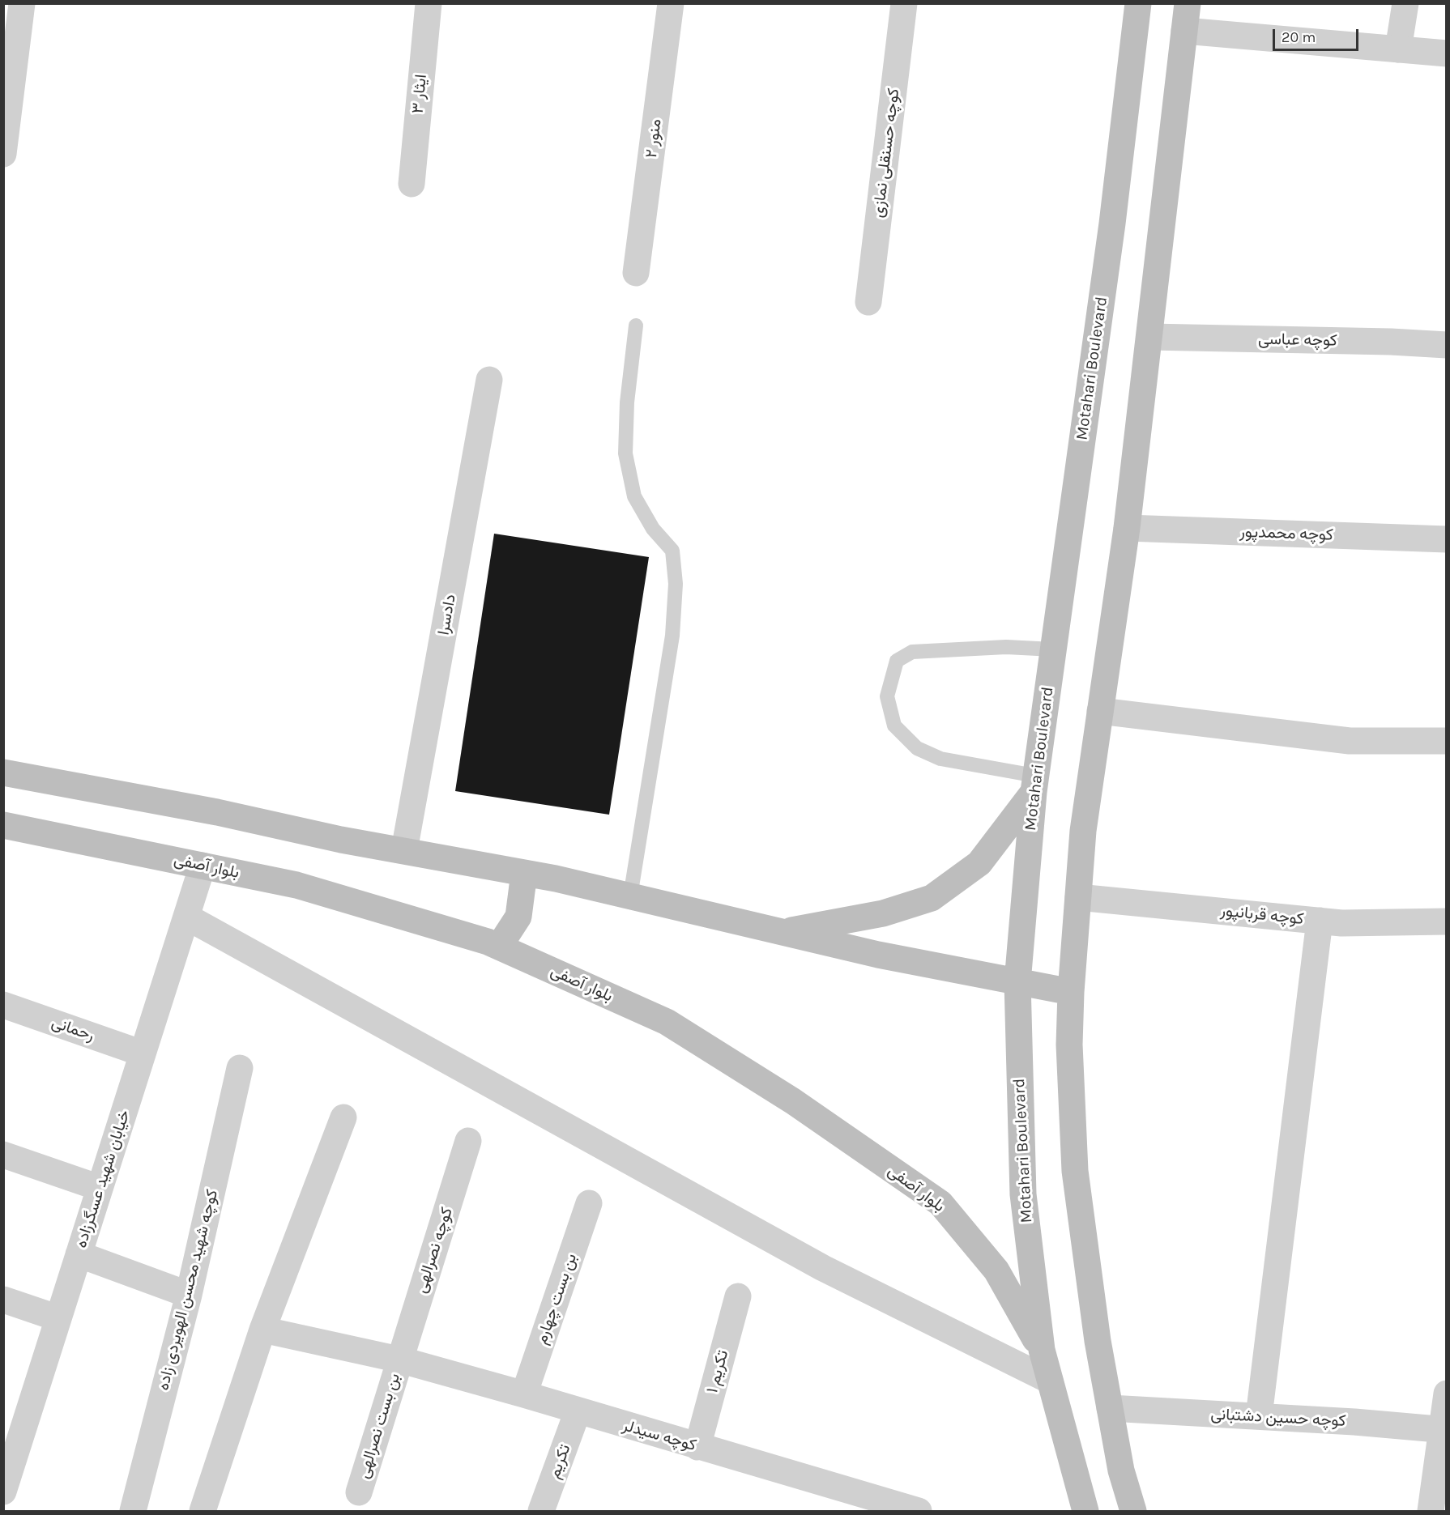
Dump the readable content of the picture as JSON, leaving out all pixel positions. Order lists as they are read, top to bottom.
{
  "streets": {
    "main road": ["Motahari Boulevard", "بلوار آصفی"],
    "street": [
      "ایثار ۳",
      "منور ۲",
      "کوچه حسنقلی نمازی",
      "کوچه عباسی",
      "کوچه محمدپور",
      "دادسرا",
      "کوچه قربانپور",
      "رحمانی",
      "خیابان شهید عسگرزاده",
      "کوچه نصرالهی",
      "کوچه شهید محسن الهویردی زاده",
      "بن بست چهارم",
      "تکریم ۱",
      "کوچه حسین دشتبانی",
      "بن بست نصرالهی",
      "کوچه سیدلر",
      "تکریم"
    ]
  },
  "crossings": [
    ["Motahari Boulevard", "بلوار آصفی"],
    ["بلوار آصفی", "خیابان شهید عسگرزاده"],
    ["رحمانی", "خیابان شهید عسگرزاده"],
    ["کوچه نصرالهی", "بن بست نصرالهی"],
    ["کوچه نصرالهی", "کوچه سیدلر"],
    ["بن بست چهارم", "کوچه سیدلر"],
    ["تکریم ۱", "کوچه سیدلر"],
    ["بن بست نصرالهی", "کوچه سیدلر"],
    ["کوچه سیدلر", "تکریم"]
  ],
  "scale_bar": "20 m"
}
